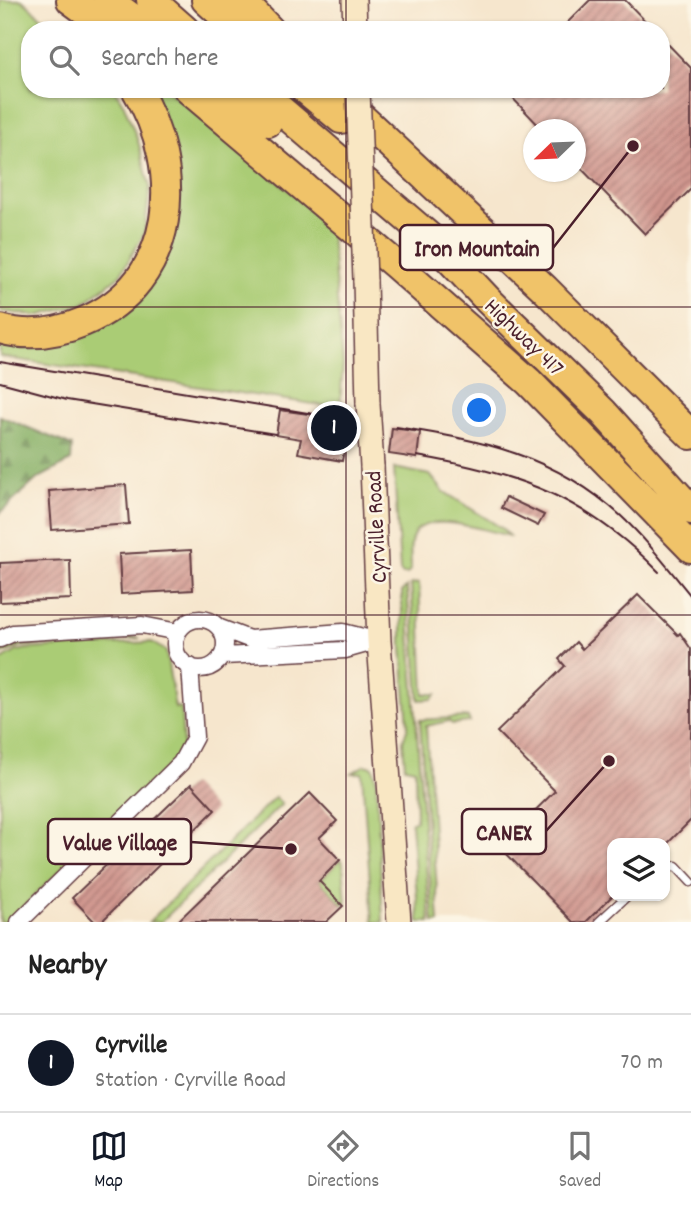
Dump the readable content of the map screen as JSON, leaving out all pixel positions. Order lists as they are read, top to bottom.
{
  "streets": {
    "highway": ["Highway 417"],
    "main road": ["Cyrville Road"]
  },
  "places": ["Iron Mountain", "CANEX", "Value Village"],
  "north": "bottom left",
  "page": {
    "search": "Search here",
    "pins": "1",
    "heading": "Nearby",
    "list": [
      {
        "mark": "1",
        "name": "Cyrville",
        "note": "Station · Cyrville Road",
        "value": "70 m"
      }
    ],
    "nav": ["Map", "Directions", "Saved"]
  }
}
